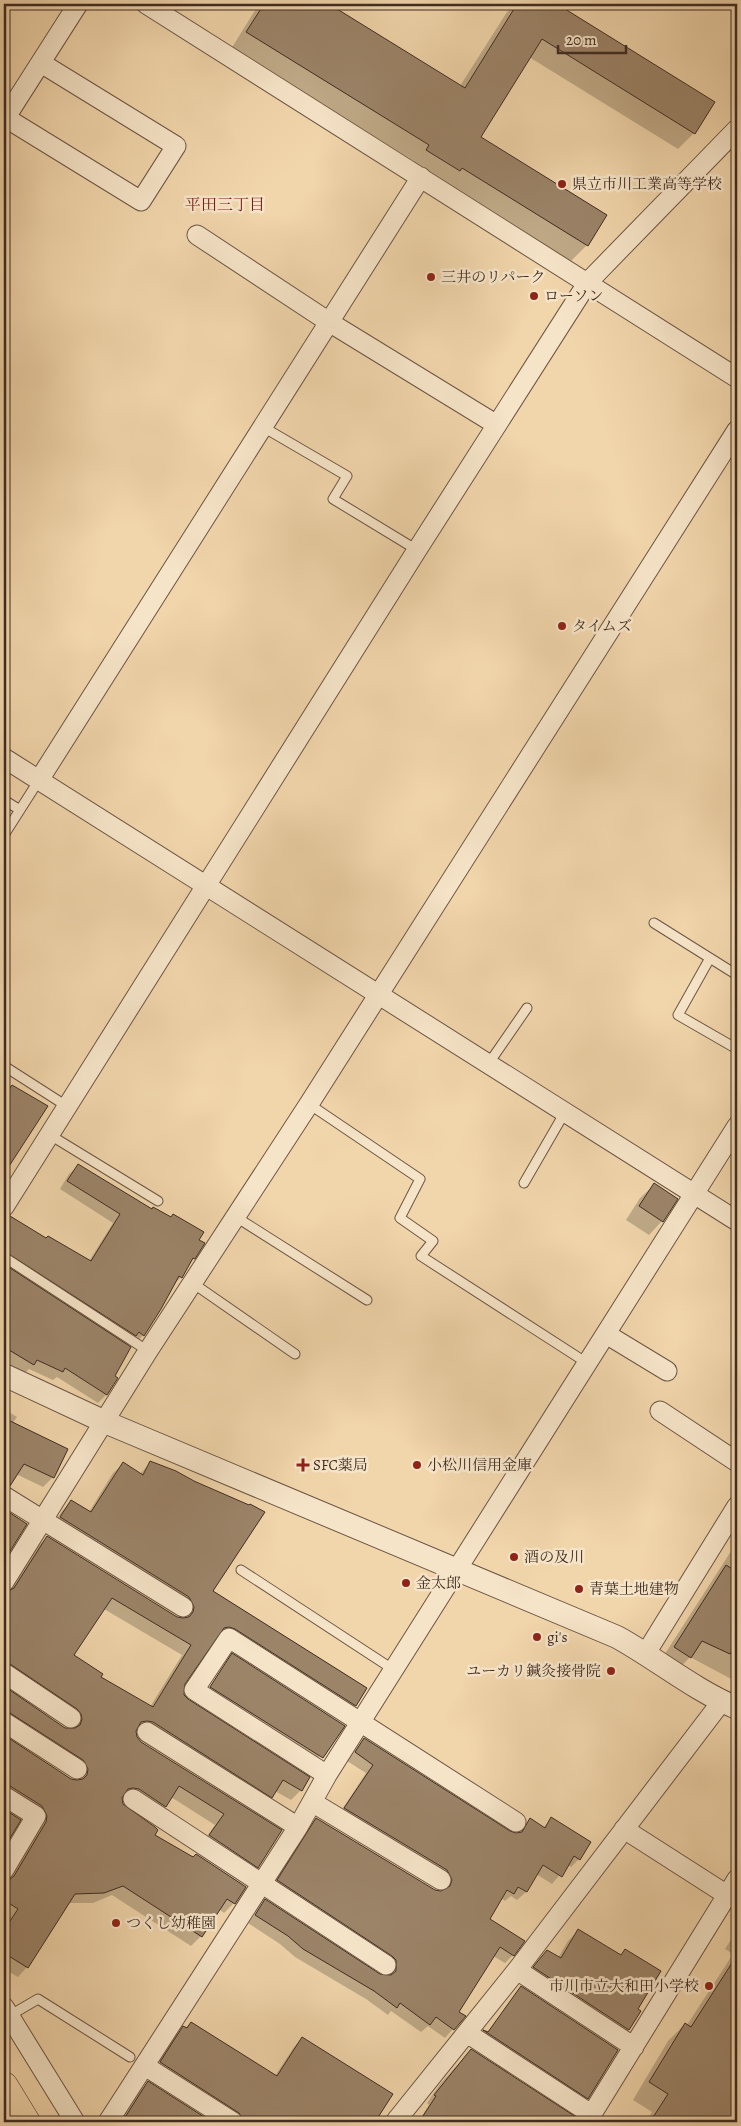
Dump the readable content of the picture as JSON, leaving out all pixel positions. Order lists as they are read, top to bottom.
{
  "districts": ["平田三丁目"],
  "places": {
    "other": [
      "県立市川工業高等学校",
      "三井のリパーク",
      "ローソン",
      "タイムズ",
      "小松川信用金庫",
      "酒の及川",
      "金太郎",
      "青葉土地建物",
      "gi's",
      "ユーカリ鍼灸接骨院",
      "つくし幼稚園",
      "市川市立大和田小学校"
    ],
    "health": ["SFC薬局"]
  },
  "scale_bar": "20 m"
}
